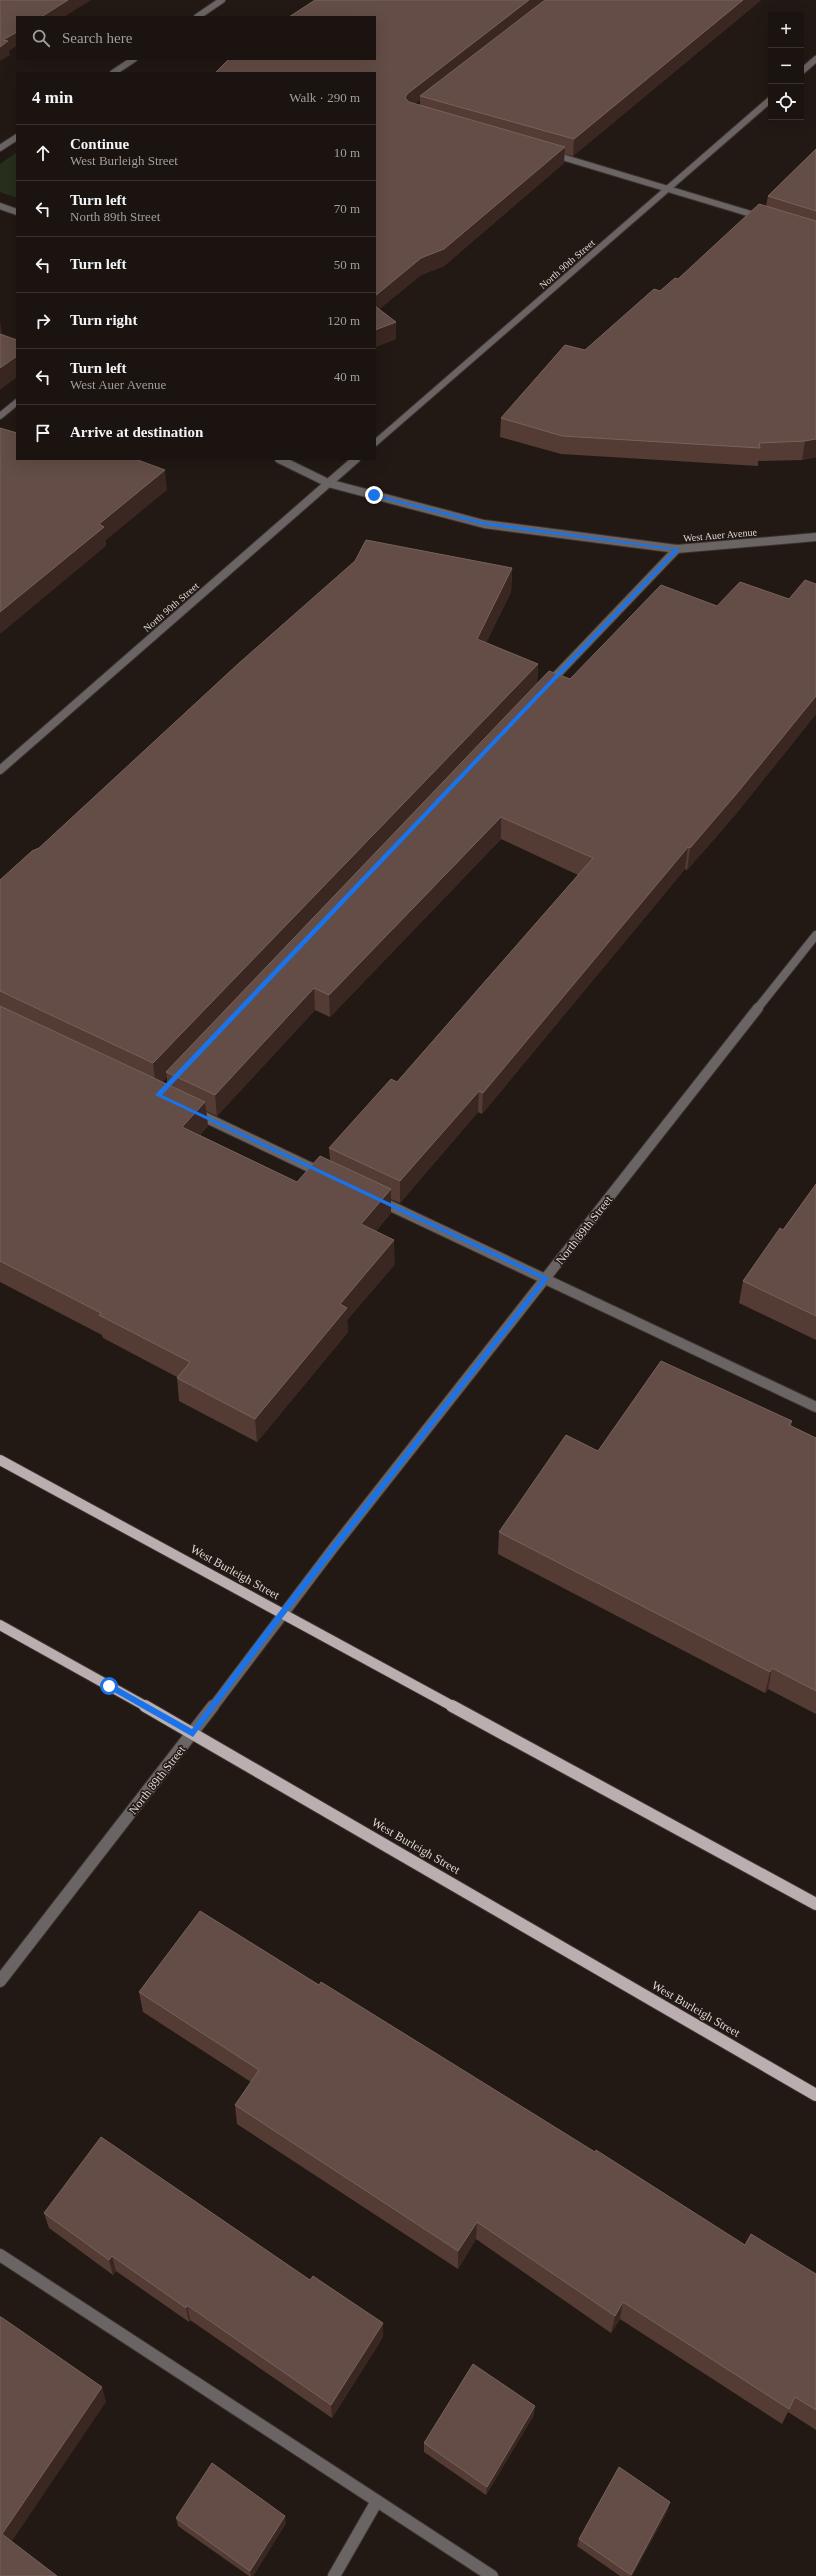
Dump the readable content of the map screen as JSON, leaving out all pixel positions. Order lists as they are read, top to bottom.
{
  "streets": {
    "main road": ["West Burleigh Street"],
    "street": ["North 90th Street", "West Auer Avenue", "North 89th Street"]
  },
  "crossings": [
    ["North 90th Street", "West Auer Avenue"],
    ["North 89th Street", "West Burleigh Street"]
  ],
  "page": {
    "map_buttons": ["+", "−"],
    "search": "Search here",
    "heading": ["4 min", "Walk · 290 m"],
    "list": [
      ["Continue", "West Burleigh Street", "10 m"],
      ["Turn left", "North 89th Street", "70 m"],
      ["Turn left", "50 m"],
      ["Turn right", "120 m"],
      ["Turn left", "West Auer Avenue", "40 m"],
      "Arrive at destination"
    ]
  }
}
